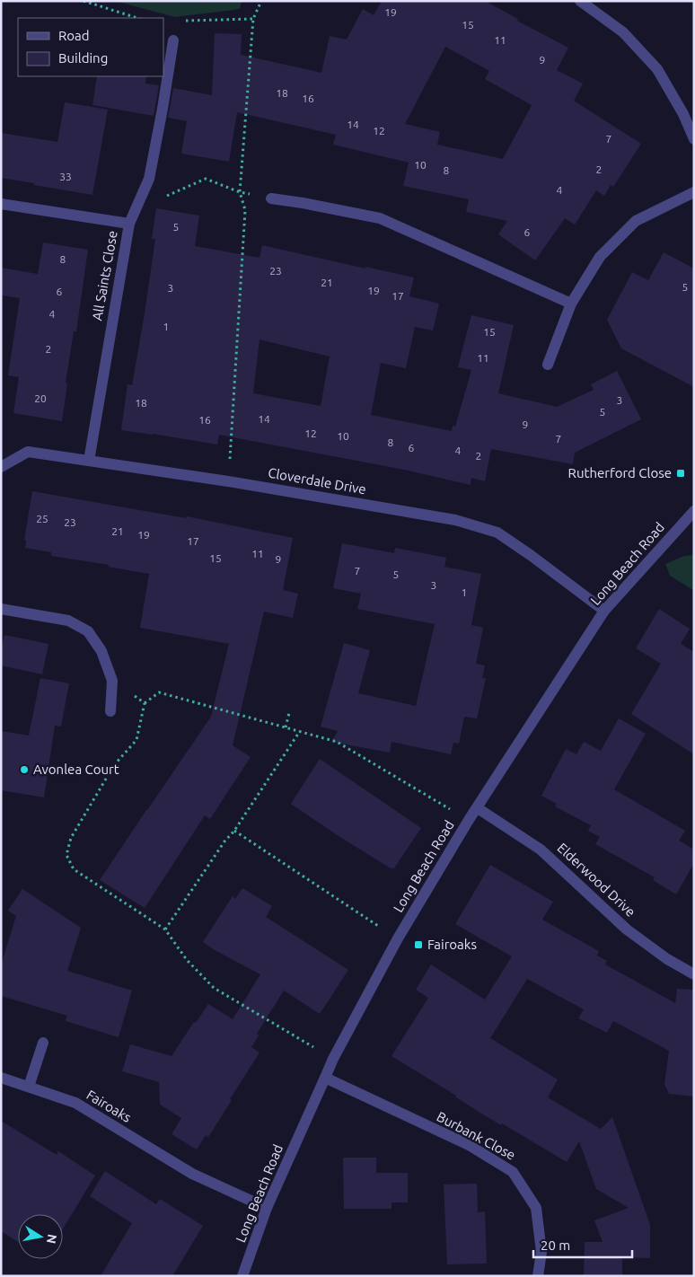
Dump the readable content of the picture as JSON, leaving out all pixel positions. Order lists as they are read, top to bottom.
{
  "streets": {
    "street": [
      "All Saints Close",
      "Cloverdale Drive",
      "Long Beach Road",
      "Elderwood Drive",
      "Fairoaks",
      "Burbank Close"
    ]
  },
  "crossings": [
    ["All Saints Close", "Cloverdale Drive"],
    ["Cloverdale Drive", "Long Beach Road"],
    ["Long Beach Road", "Elderwood Drive"],
    ["Long Beach Road", "Fairoaks"],
    ["Long Beach Road", "Burbank Close"]
  ],
  "places": {
    "transit": ["Rutherford Close", "Fairoaks"],
    "other": ["Avonlea Court"]
  },
  "house_numbers": [
    "19",
    "15",
    "11",
    "9",
    "18",
    "16",
    "14",
    "12",
    "7",
    "10",
    "2",
    "8",
    "33",
    "4",
    "5",
    "6",
    "8",
    "23",
    "21",
    "5",
    "3",
    "19",
    "6",
    "17",
    "4",
    "1",
    "15",
    "2",
    "11",
    "20",
    "3",
    "18",
    "5",
    "14",
    "16",
    "9",
    "12",
    "10",
    "7",
    "8",
    "6",
    "4",
    "2",
    "25",
    "23",
    "21",
    "19",
    "17",
    "11",
    "15",
    "9",
    "7",
    "5",
    "3",
    "1"
  ],
  "legend": ["Road", "Building"],
  "scale_bar": "20 m",
  "north": "right"
}
